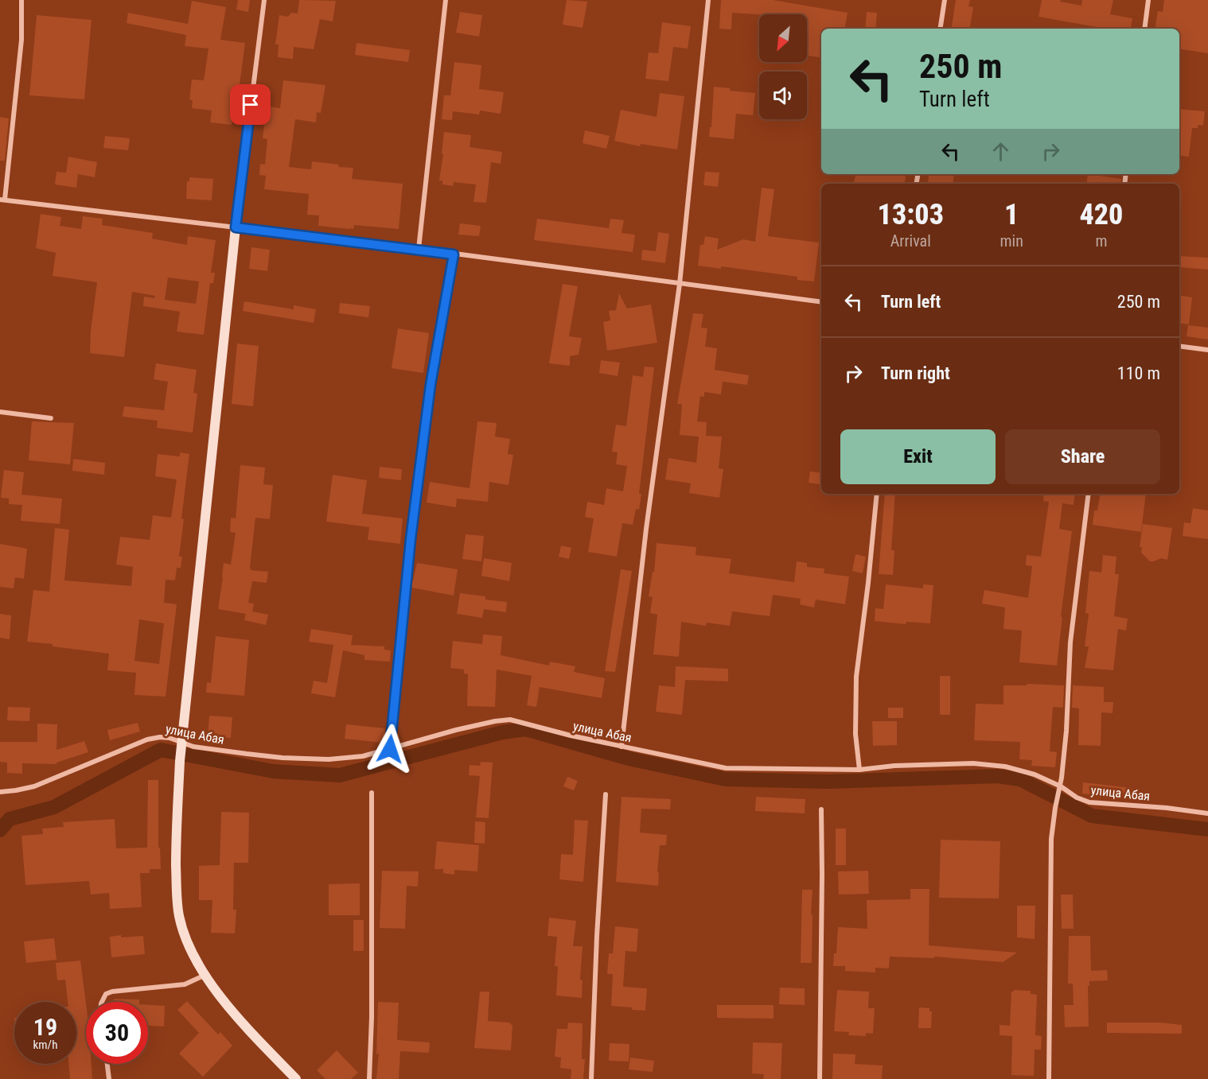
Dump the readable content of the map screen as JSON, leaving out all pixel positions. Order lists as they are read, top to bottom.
{
  "streets": {
    "street": ["улица Абая"]
  },
  "north": "bottom left",
  "page": {
    "turn": ["250 m", "Turn left"],
    "eta": [
      "13:03",
      "Arrival",
      "1",
      "min",
      "420",
      "m"
    ],
    "list": [
      {
        "name": "Turn left",
        "value": "250 m"
      },
      {
        "name": "Turn right",
        "value": "110 m"
      }
    ],
    "buttons": ["Exit", "Share"],
    "speed": "19 km/h",
    "limit": "30"
  }
}
